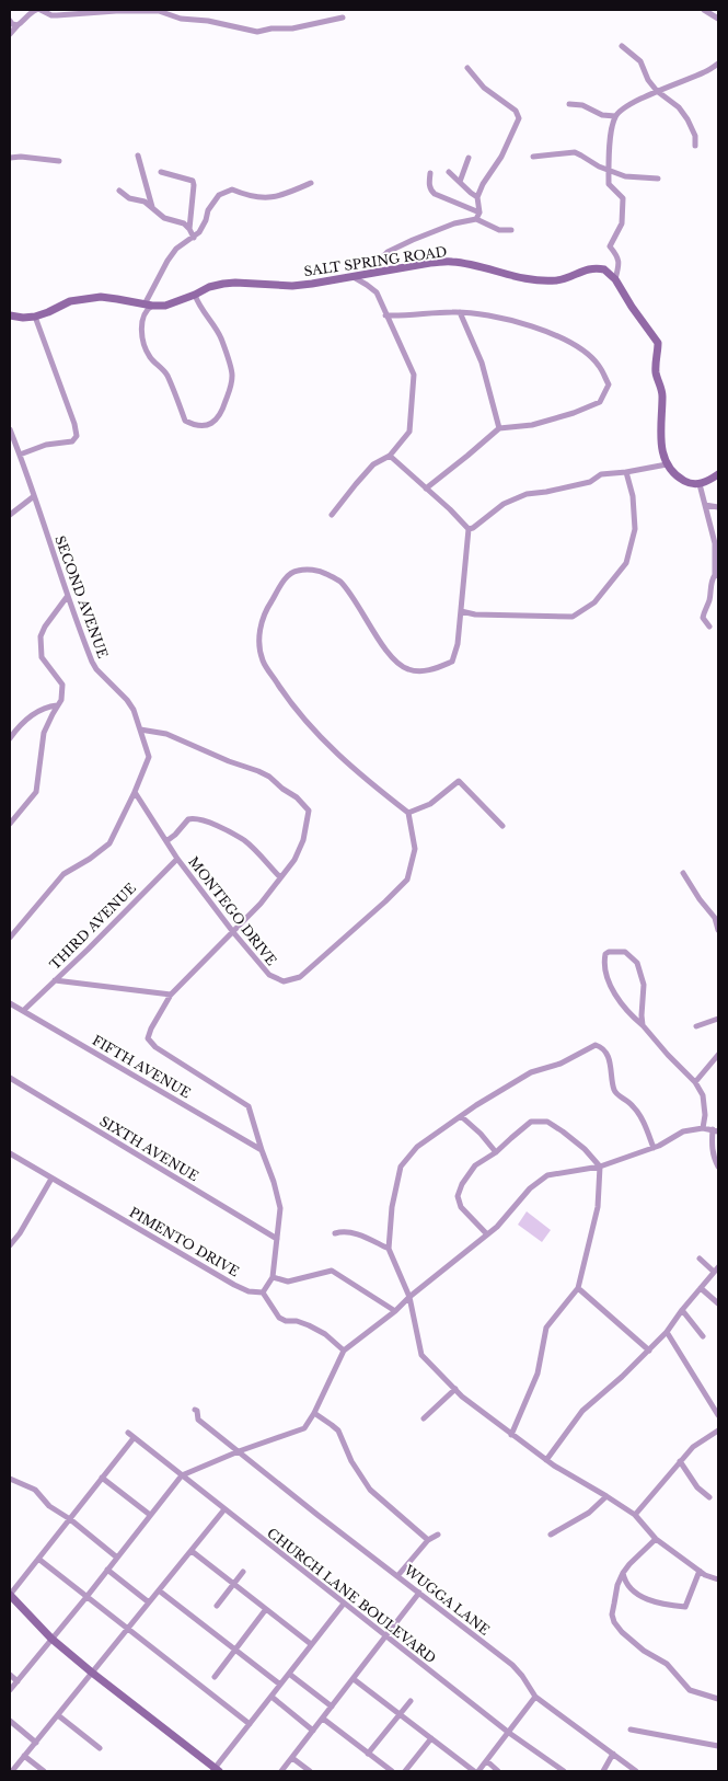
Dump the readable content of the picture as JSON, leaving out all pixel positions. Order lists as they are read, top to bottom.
{
  "streets": {
    "street": [
      "SALT SPRING ROAD",
      "SECOND AVENUE",
      "MONTEGO DRIVE",
      "THIRD AVENUE",
      "FIFTH AVENUE",
      "SIXTH AVENUE",
      "PIMENTO DRIVE",
      "CHURCH LANE BOULEVARD",
      "WUGGA LANE"
    ]
  },
  "crossings": [
    ["SECOND AVENUE", "MONTEGO DRIVE"],
    ["MONTEGO DRIVE", "THIRD AVENUE"],
    ["THIRD AVENUE", "FIFTH AVENUE"]
  ]
}
